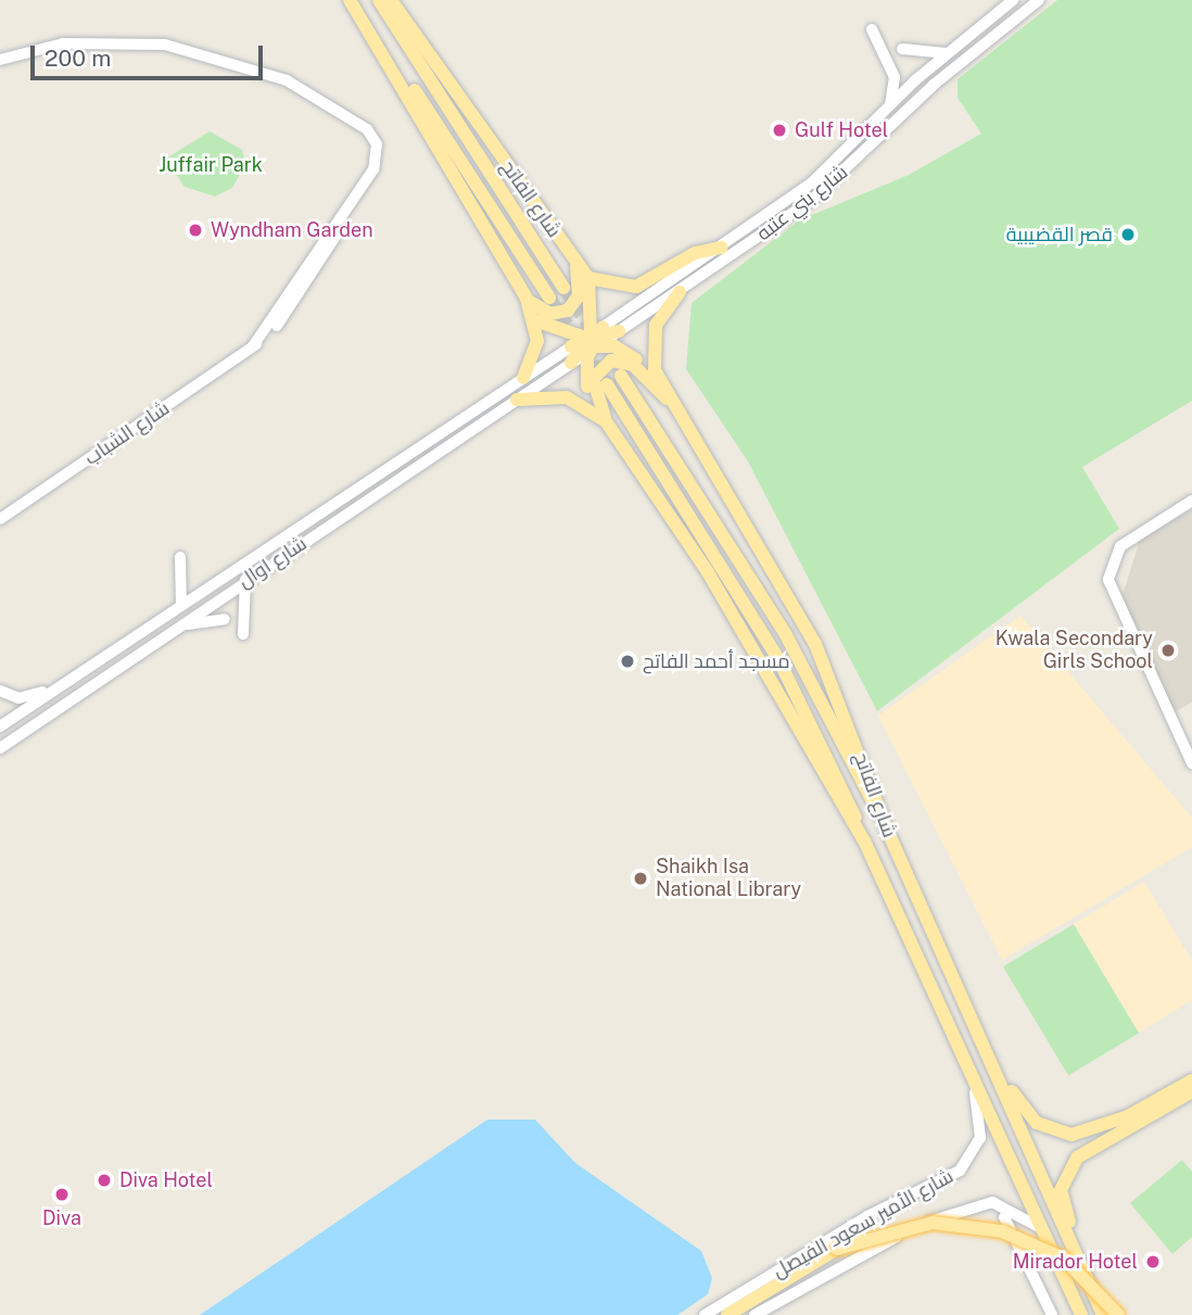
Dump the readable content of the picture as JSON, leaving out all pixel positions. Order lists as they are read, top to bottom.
{
  "streets": {
    "main road": ["شارع الفاتح", "شارع بني عتبه", "شارع اوال"],
    "street": ["شارع الشباب", "شارع الأمير سعود الفيصل"]
  },
  "crossings": [
    ["شارع الفاتح", "شارع بني عتبه"],
    ["شارع الفاتح", "شارع اوال"],
    ["شارع الفاتح", "شارع الأمير سعود الفيصل"],
    ["شارع بني عتبه", "شارع اوال"]
  ],
  "parks": ["Juffair Park"],
  "places": [
    "Gulf Hotel",
    "Wyndham Garden",
    "قصر القضيبية",
    "Kwala Secondary Girls School",
    "مسجد أحمد الفاتح",
    "Shaikh Isa National Library",
    "Diva Hotel",
    "Diva",
    "Mirador Hotel"
  ],
  "scale_bar": "200 m"
}
